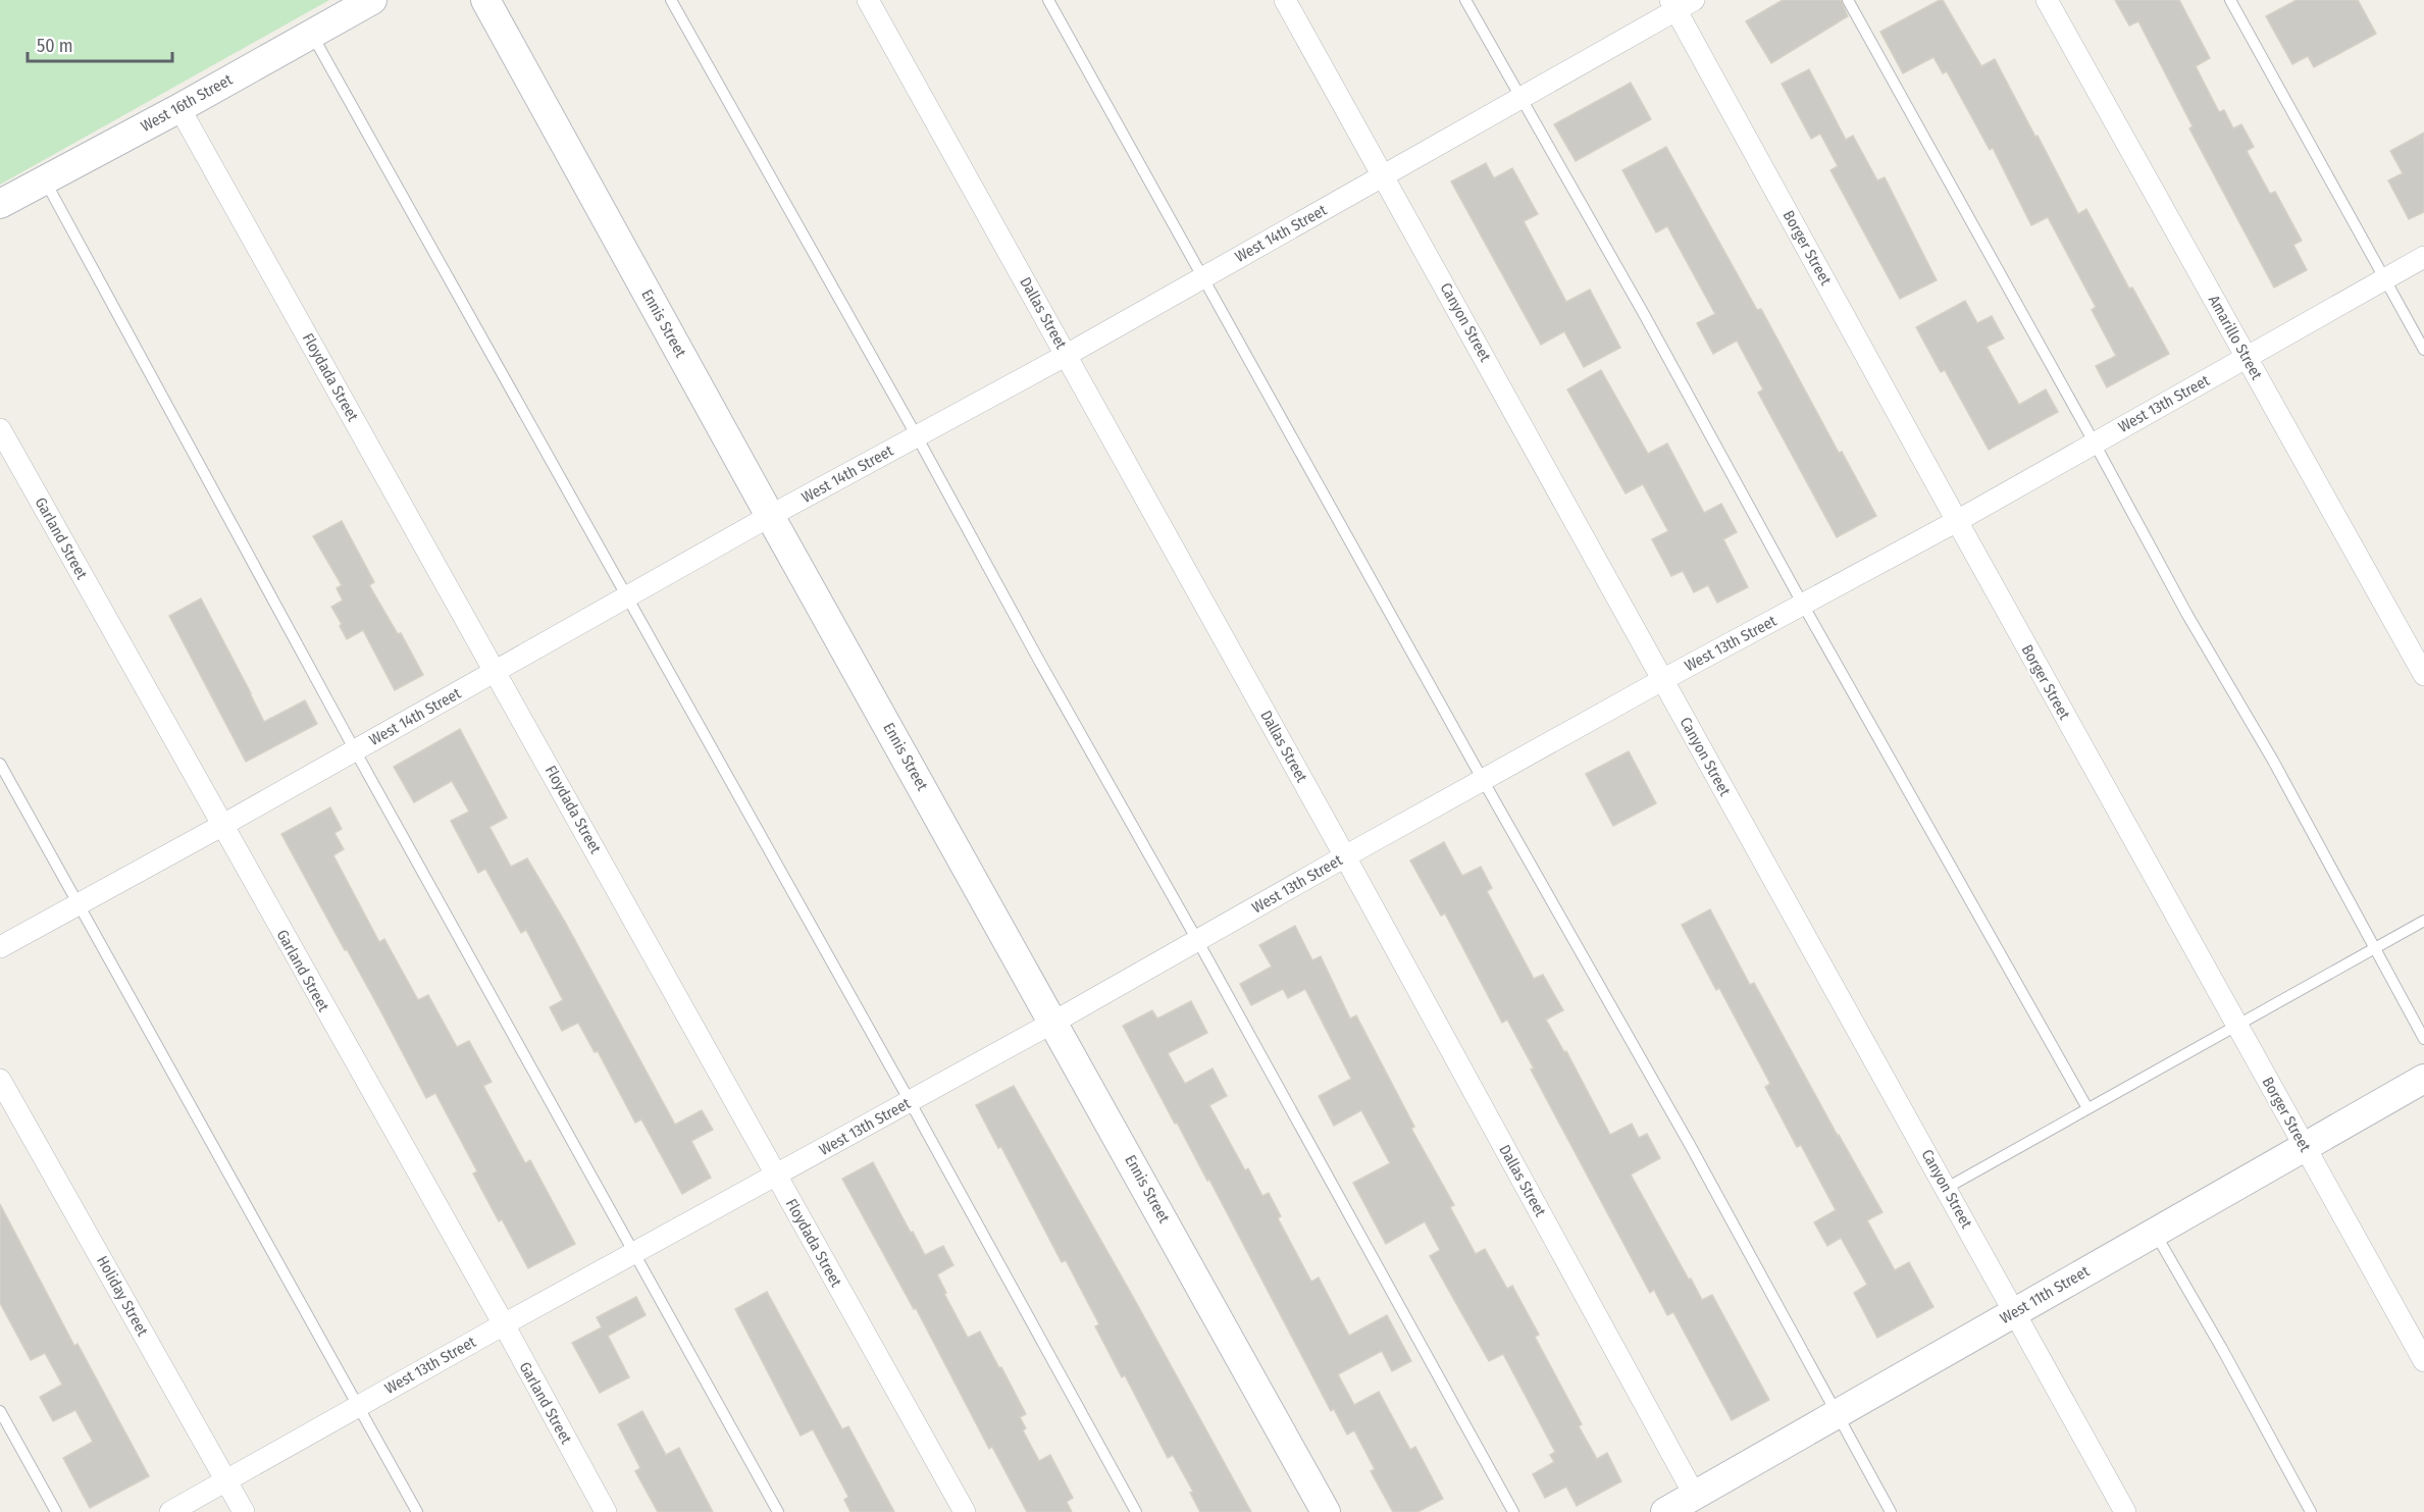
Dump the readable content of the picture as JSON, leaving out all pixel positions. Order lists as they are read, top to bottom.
{
  "streets": {
    "main road": ["West 16th Street", "Ennis Street", "West 11th Street"],
    "street": [
      "West 14th Street",
      "Borger Street",
      "Dallas Street",
      "Canyon Street",
      "Amarillo Street",
      "Floydada Street",
      "West 13th Street",
      "Garland Street",
      "Holiday Street"
    ]
  },
  "crossings": [
    ["West 16th Street", "Floydada Street"],
    ["West 14th Street", "Borger Street"],
    ["West 14th Street", "Dallas Street"],
    ["West 14th Street", "Canyon Street"],
    ["West 14th Street", "Ennis Street"],
    ["West 14th Street", "Floydada Street"],
    ["West 14th Street", "Garland Street"],
    ["Borger Street", "West 13th Street"],
    ["Borger Street", "West 11th Street"],
    ["Dallas Street", "West 13th Street"],
    ["Dallas Street", "West 11th Street"],
    ["Canyon Street", "West 13th Street"],
    ["Canyon Street", "West 11th Street"],
    ["Ennis Street", "West 13th Street"],
    ["Amarillo Street", "West 13th Street"],
    ["Floydada Street", "West 13th Street"],
    ["West 13th Street", "Garland Street"],
    ["West 13th Street", "Holiday Street"]
  ],
  "scale_bar": "50 m"
}
